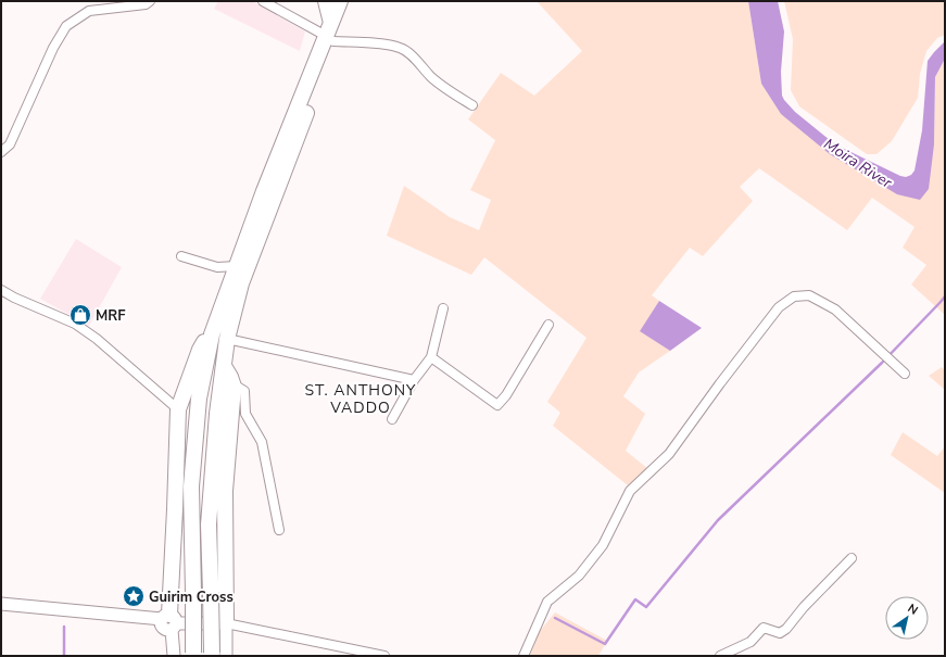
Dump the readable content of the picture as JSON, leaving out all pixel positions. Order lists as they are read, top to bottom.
{
  "districts": ["ST. ANTHONY VADDO"],
  "water": ["Moira River"],
  "places": {
    "shop": ["MRF"],
    "place": ["Guirim Cross"]
  },
  "north": "top right"
}
